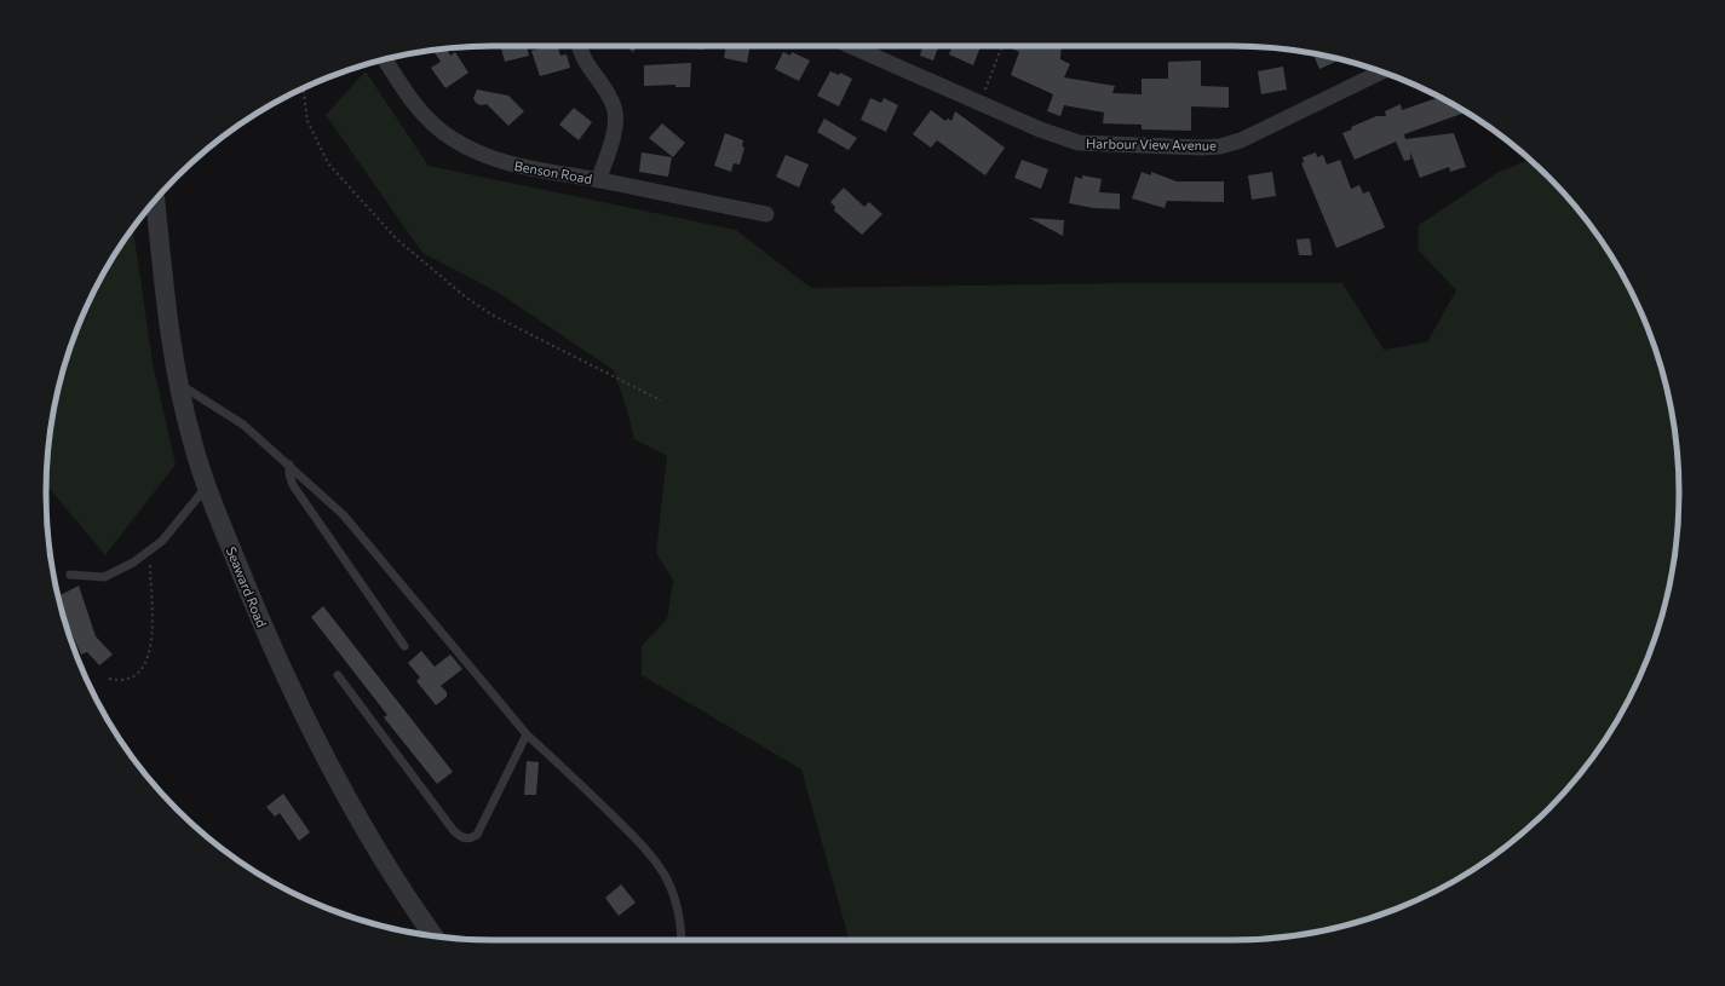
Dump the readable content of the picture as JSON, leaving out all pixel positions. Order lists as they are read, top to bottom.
{
  "streets": {
    "street": ["Harbour View Avenue", "Benson Road", "Seaward Road"]
  }
}
